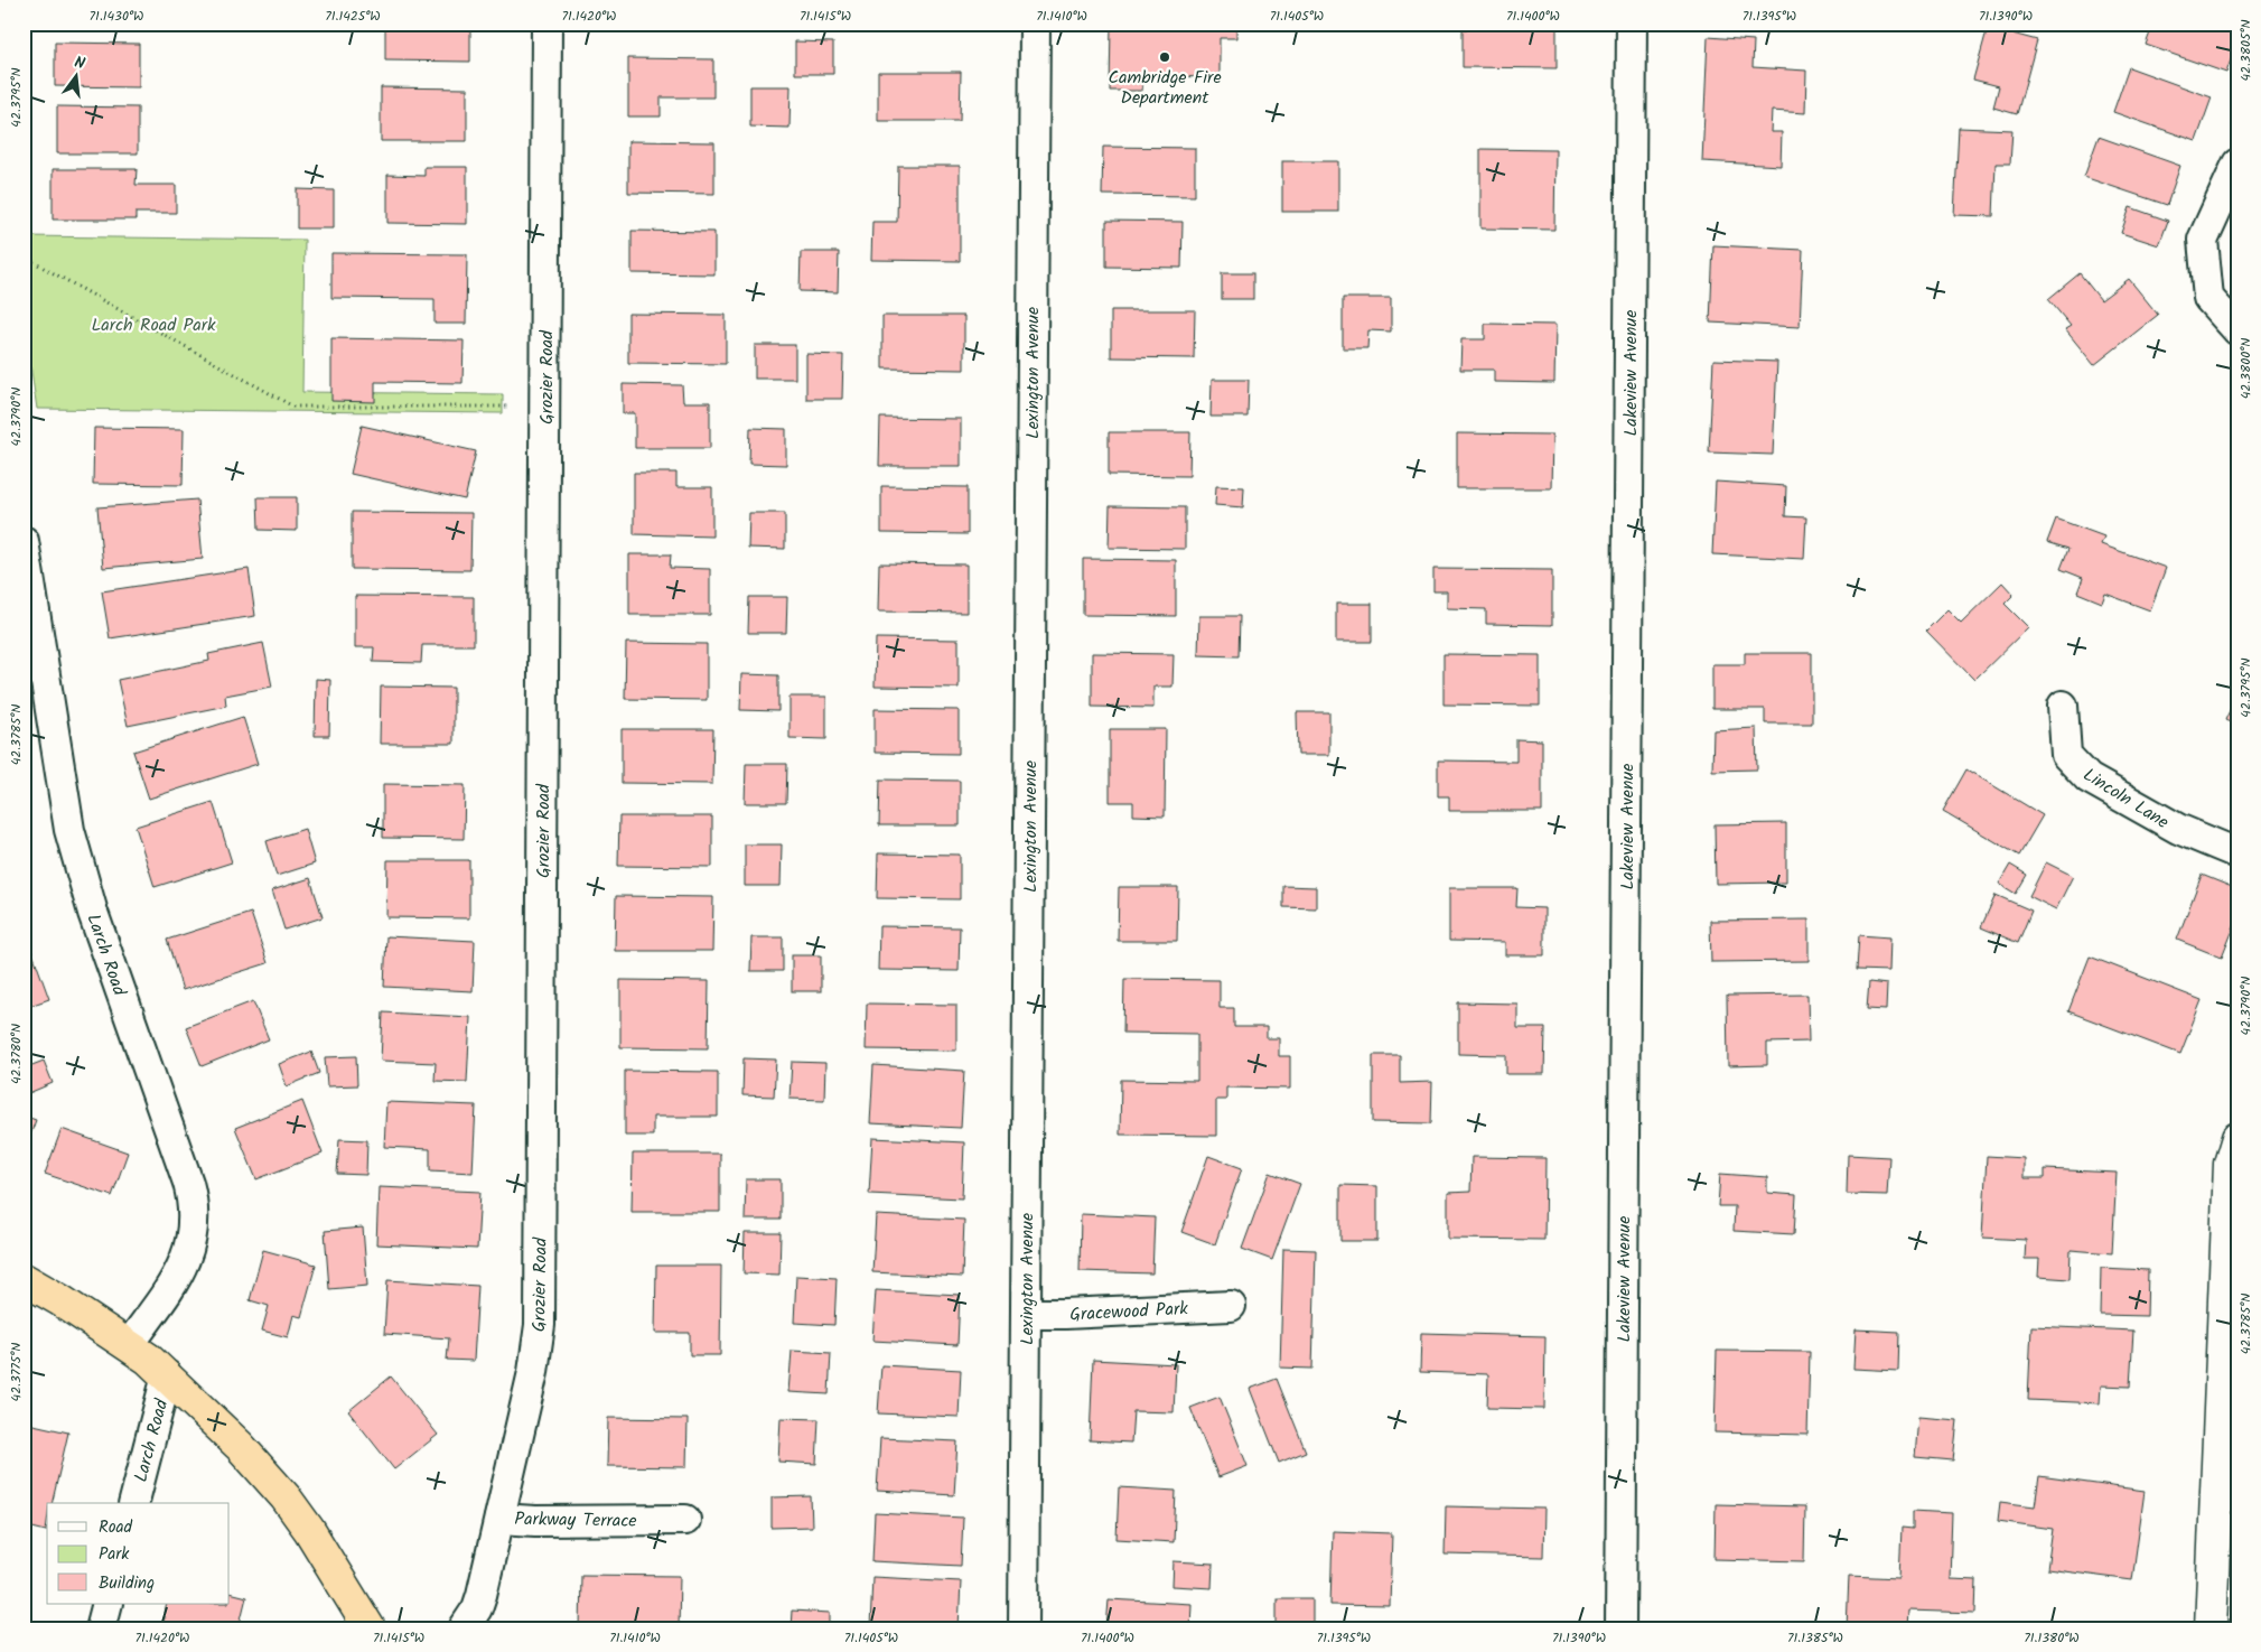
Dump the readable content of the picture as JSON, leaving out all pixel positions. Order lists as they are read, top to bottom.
{
  "streets": {
    "street": [
      "Lexington Avenue",
      "Lakeview Avenue",
      "Grozier Road",
      "Lincoln Lane",
      "Larch Road",
      "Gracewood Park",
      "Parkway Terrace"
    ]
  },
  "crossings": [
    ["Lexington Avenue", "Gracewood Park"],
    ["Grozier Road", "Parkway Terrace"]
  ],
  "parks": ["Larch Road Park"],
  "places": ["Cambridge Fire Department"],
  "legend": ["Road", "Park", "Building"],
  "north": "top",
  "coordinates": [
    "71.1430°W",
    "71.1425°W",
    "71.1420°W",
    "71.1415°W",
    "71.1410°W",
    "71.1405°W",
    "71.1400°W",
    "71.1395°W",
    "71.1390°W",
    "42.3805°N",
    "42.3795°N",
    "42.3800°N",
    "42.3790°N",
    "42.3785°N",
    "42.3780°N",
    "42.3775°N",
    "71.1385°W",
    "71.1380°W"
  ]
}
